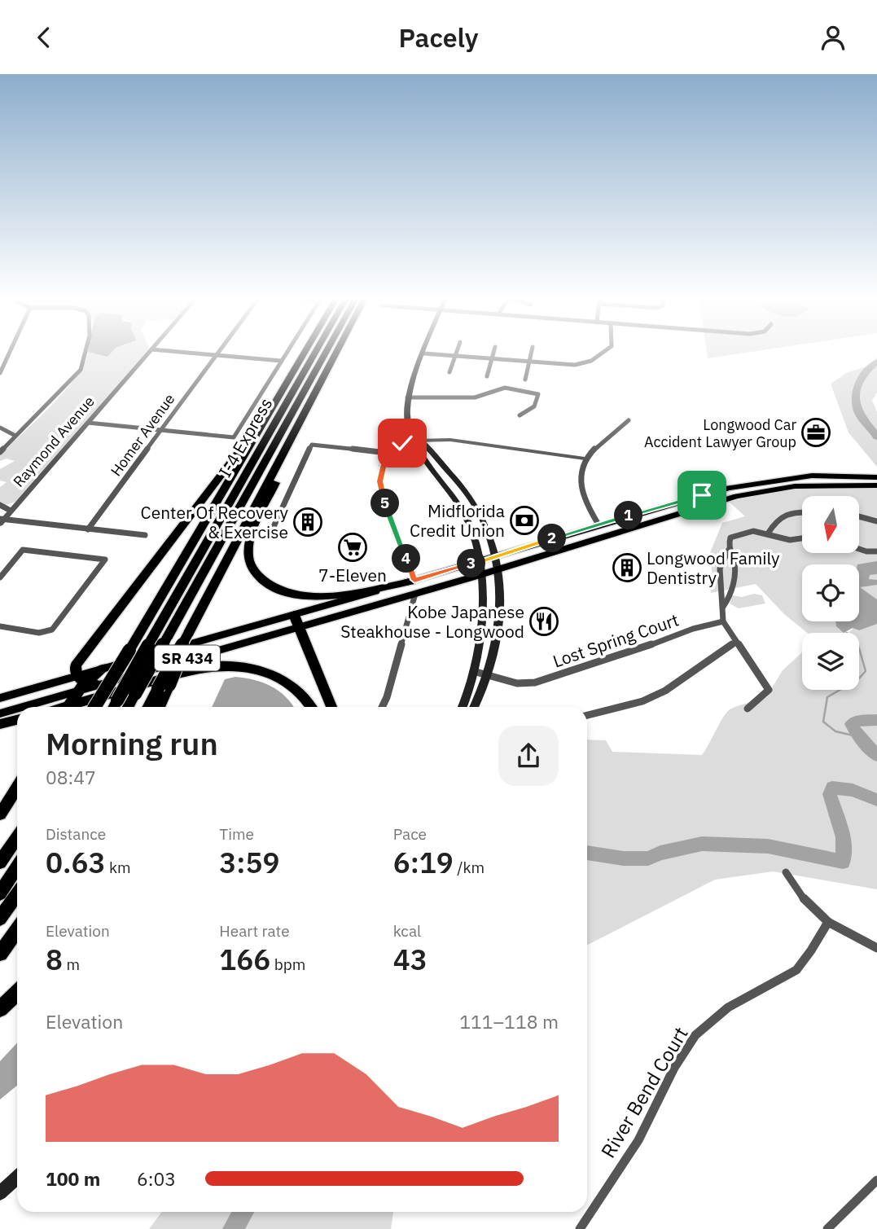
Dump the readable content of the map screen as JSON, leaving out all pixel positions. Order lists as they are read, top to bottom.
{
  "streets": {
    "highway": ["I-4 Express"],
    "main road": ["SR 434"],
    "street": [
      "Homer Avenue",
      "Raymond Avenue",
      "Lost Spring Court",
      "River Bend Court"
    ]
  },
  "places": {
    "office": ["Longwood Car Accident Lawyer Group"],
    "bank": ["Midflorida Credit Union"],
    "building": ["Center Of Recovery & Exercise", "Longwood Family Dentistry"],
    "supermarket": ["7-Eleven"],
    "restaurant": ["Kobe Japanese Steakhouse - Longwood"]
  },
  "north": "bottom",
  "page": {
    "header": "Pacely",
    "pins": [
      "5",
      "1",
      "2",
      "4",
      "3"
    ],
    "heading": ["Morning run", "08:47"],
    "stats": [
      ["Distance", "0.63 km"],
      ["Time", "3:59"],
      ["Pace", "6:19 /km"],
      ["Elevation", "8 m"],
      ["Heart rate", "166 bpm"],
      ["kcal", "43"]
    ],
    "chart": ["Elevation", "111–118 m"],
    "list": [
      {
        "name": "100 m",
        "note": "6:03"
      }
    ]
  }
}
